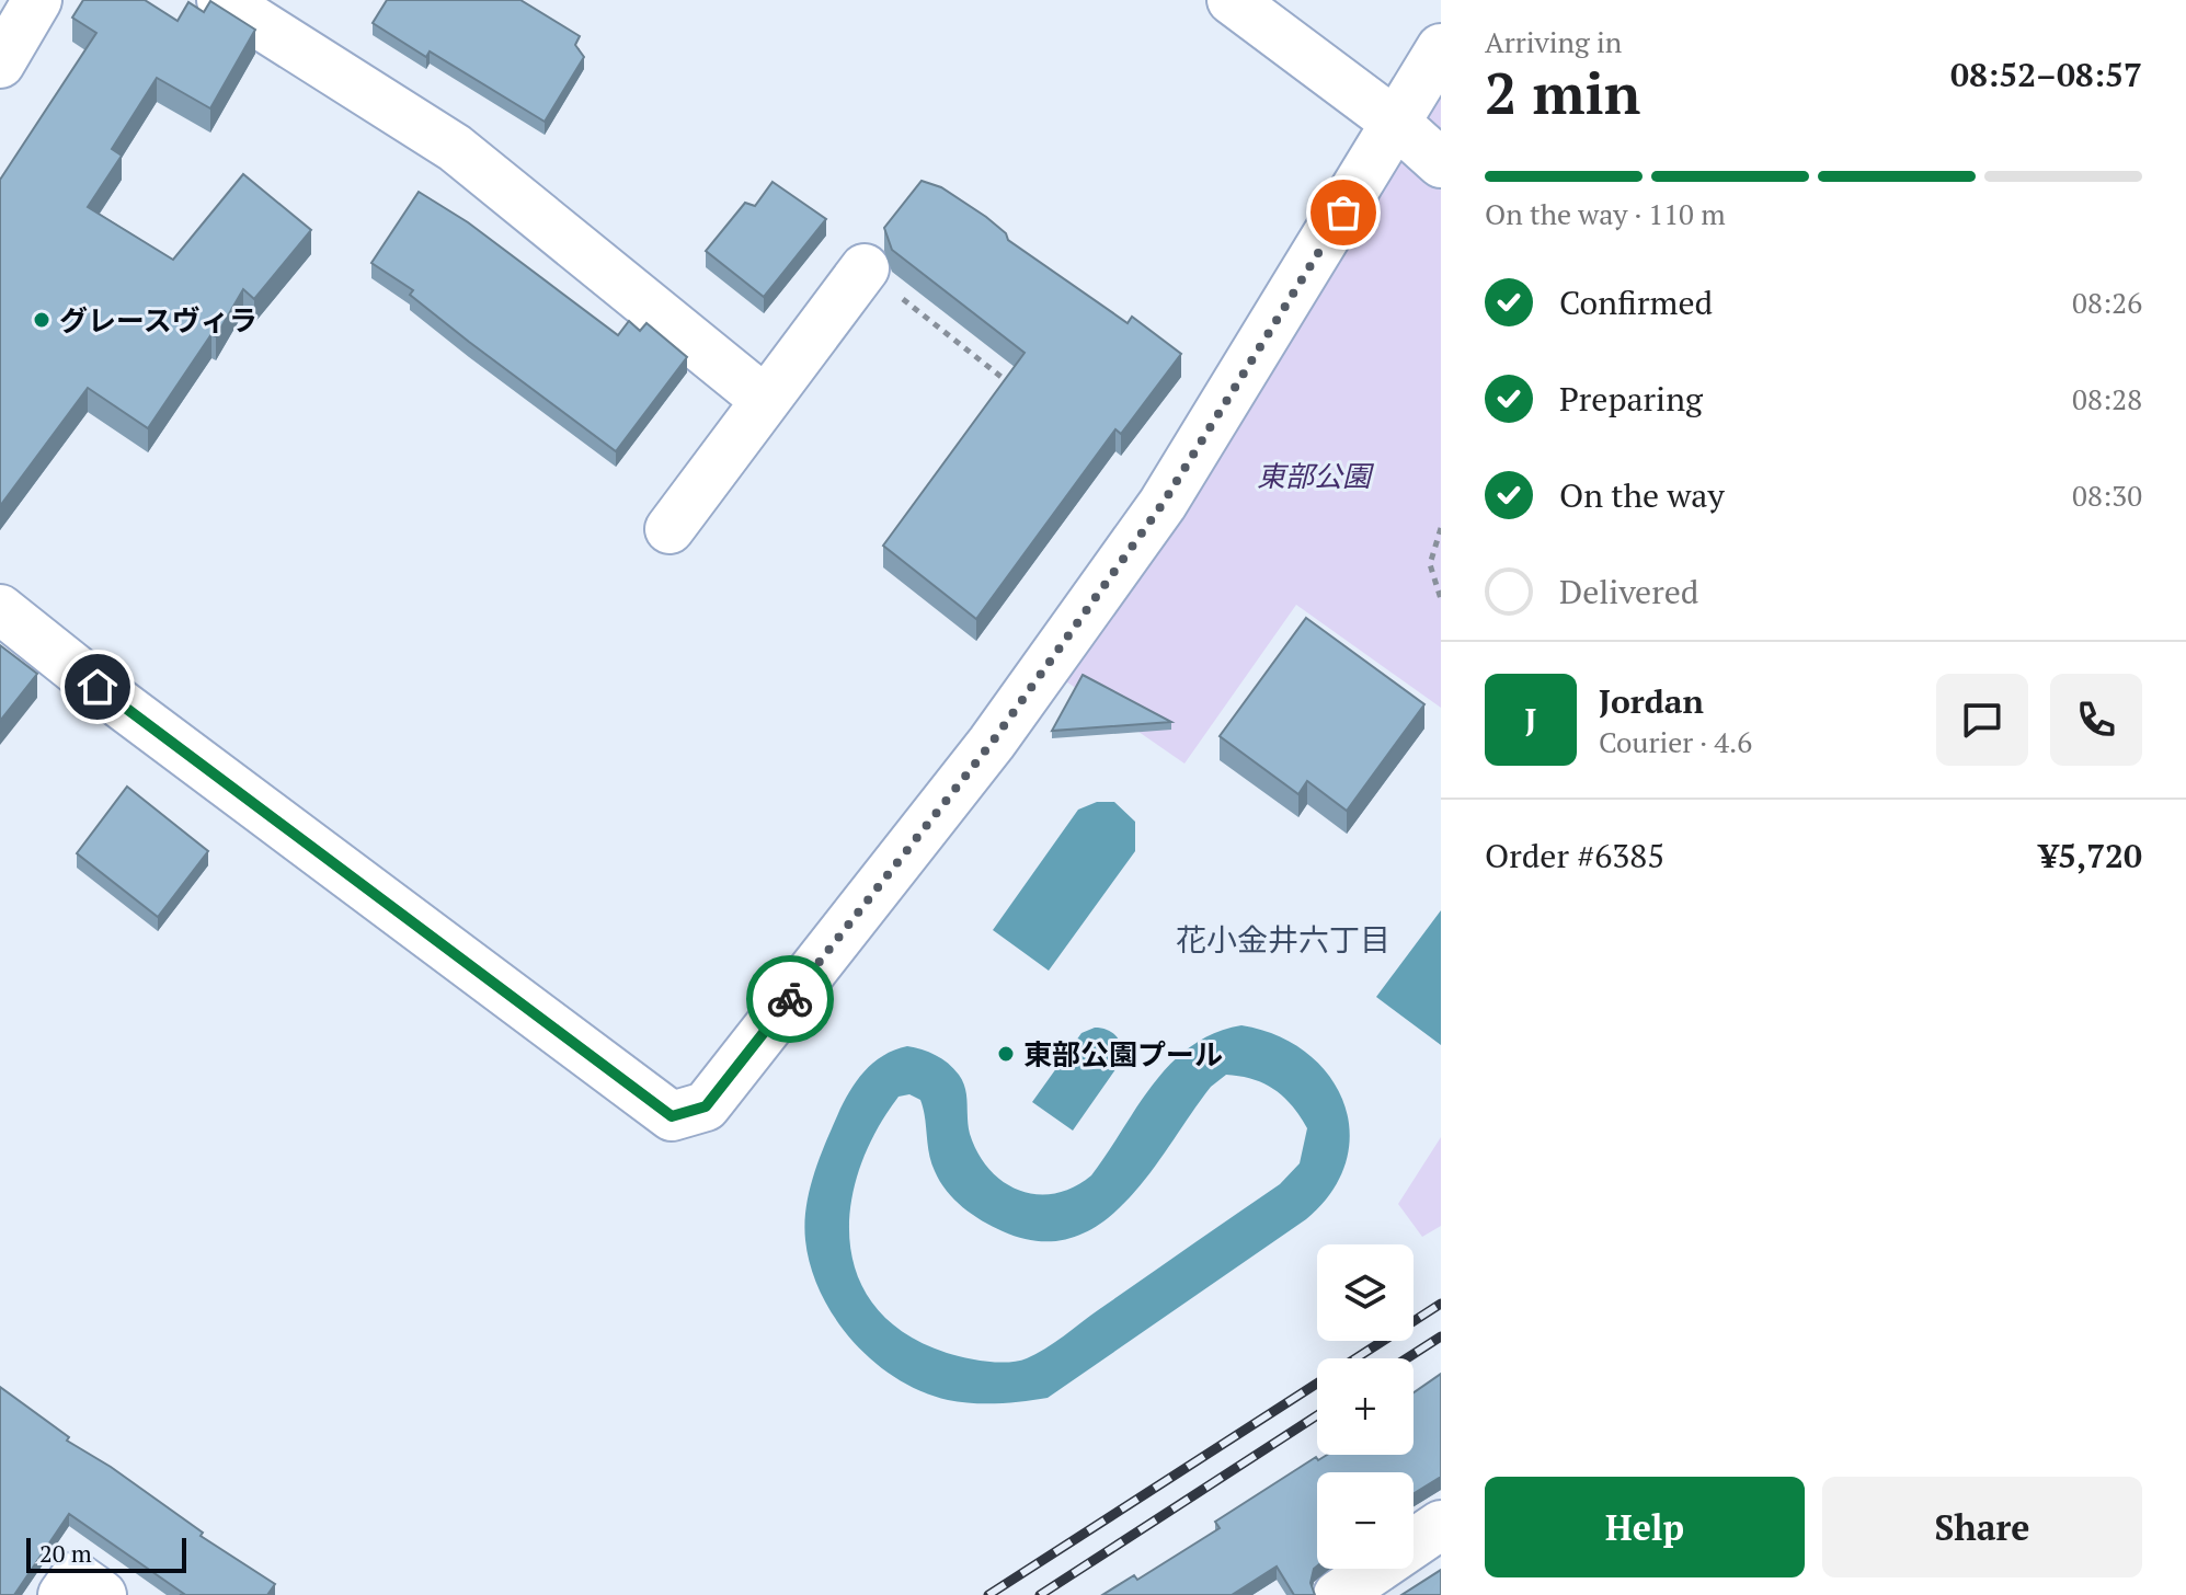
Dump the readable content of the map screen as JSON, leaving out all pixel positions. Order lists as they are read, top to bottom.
{
  "districts": ["花小金井六丁目"],
  "parks": ["東部公園"],
  "places": ["グレースヴィラ", "東部公園プール"],
  "scale_bar": "20 m",
  "page": {
    "heading": ["2 min", "Arriving in", "08:52–08:57"],
    "panel": [
      "Jordan",
      "Courier · 4.6",
      "Order #6385",
      "¥5,720"
    ],
    "bar": "On the way · 110 m",
    "list": [
      ["Confirmed", "08:26"],
      ["Preparing", "08:28"],
      ["On the way", "08:30"],
      "Delivered"
    ],
    "round": "J",
    "map_buttons": ["+", "−"],
    "buttons": ["Help", "Share"],
    "scale": "20 m"
  }
}
